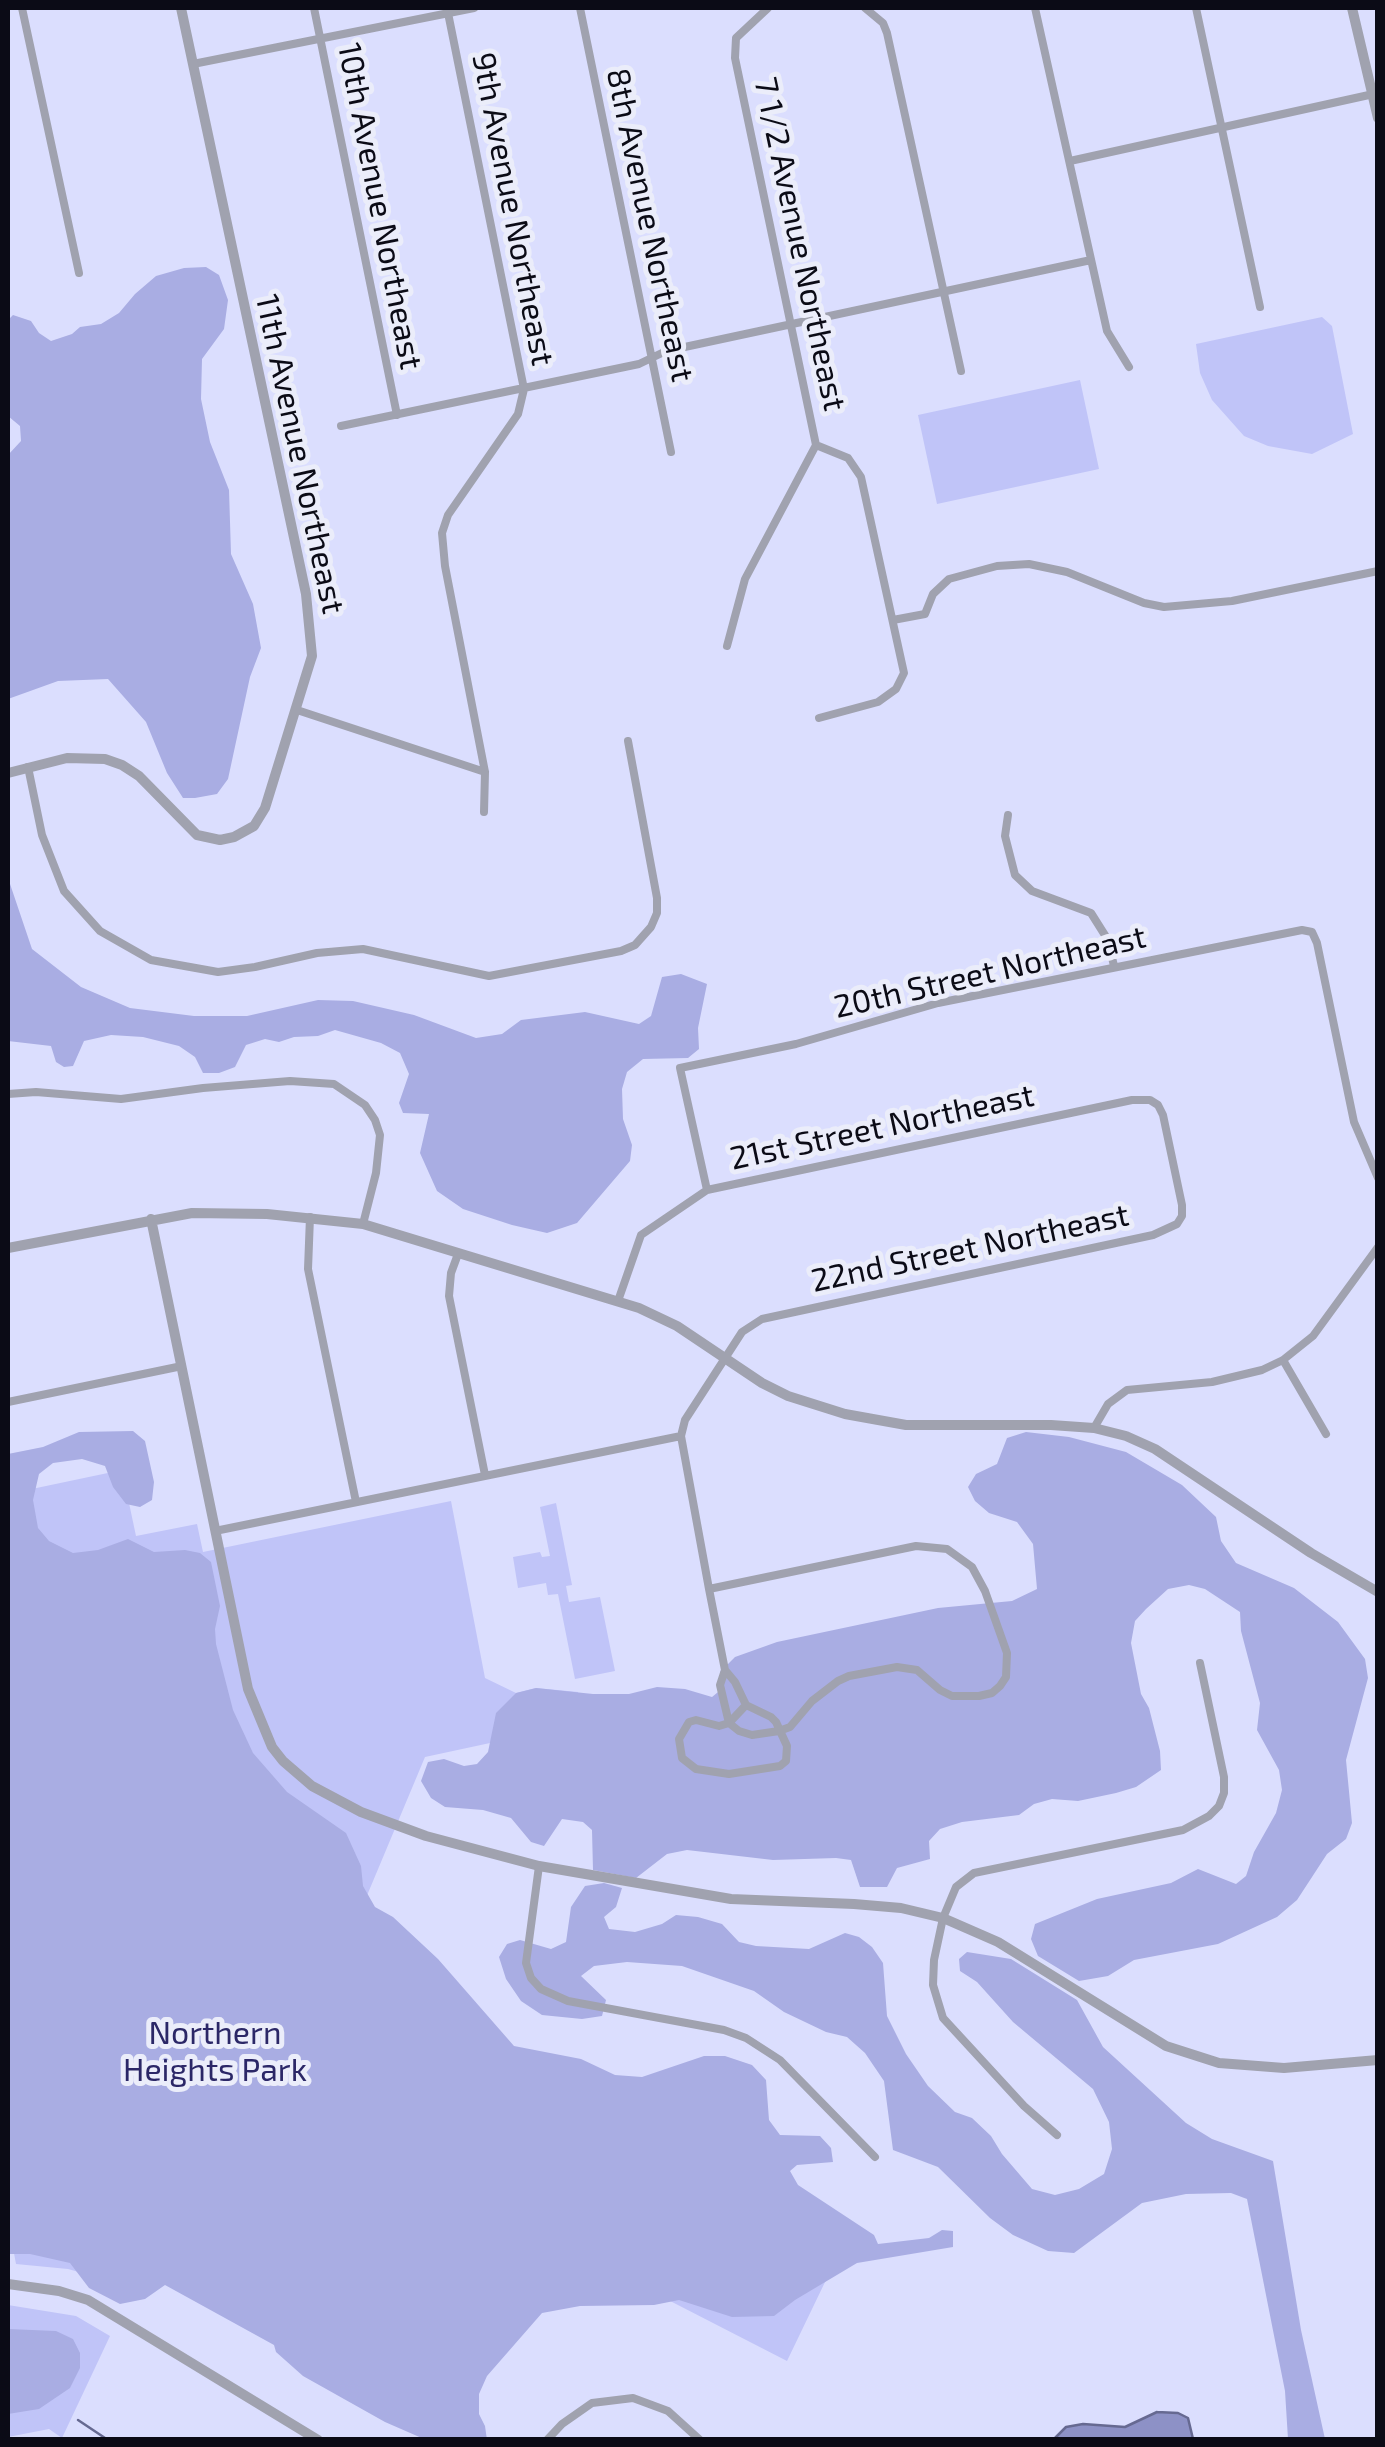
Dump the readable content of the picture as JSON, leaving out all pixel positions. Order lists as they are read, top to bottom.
{
  "streets": {
    "street": [
      "10th Avenue Northeast",
      "9th Avenue Northeast",
      "8th Avenue Northeast",
      "7 1/2 Avenue Northeast",
      "11th Avenue Northeast",
      "20th Street Northeast",
      "21st Street Northeast",
      "22nd Street Northeast"
    ]
  },
  "crossings": [
    ["20th Street Northeast", "21st Street Northeast"],
    ["21st Street Northeast", "22nd Street Northeast"]
  ],
  "parks": ["Northern Heights Park"]
}
